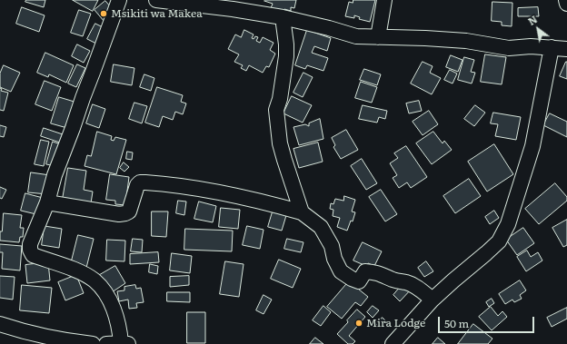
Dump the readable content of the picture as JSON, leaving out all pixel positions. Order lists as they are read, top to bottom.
{
  "places": ["Msikiti wa Makea", "Mira Lodge"],
  "scale_bar": "50 m",
  "north": "top left"
}
